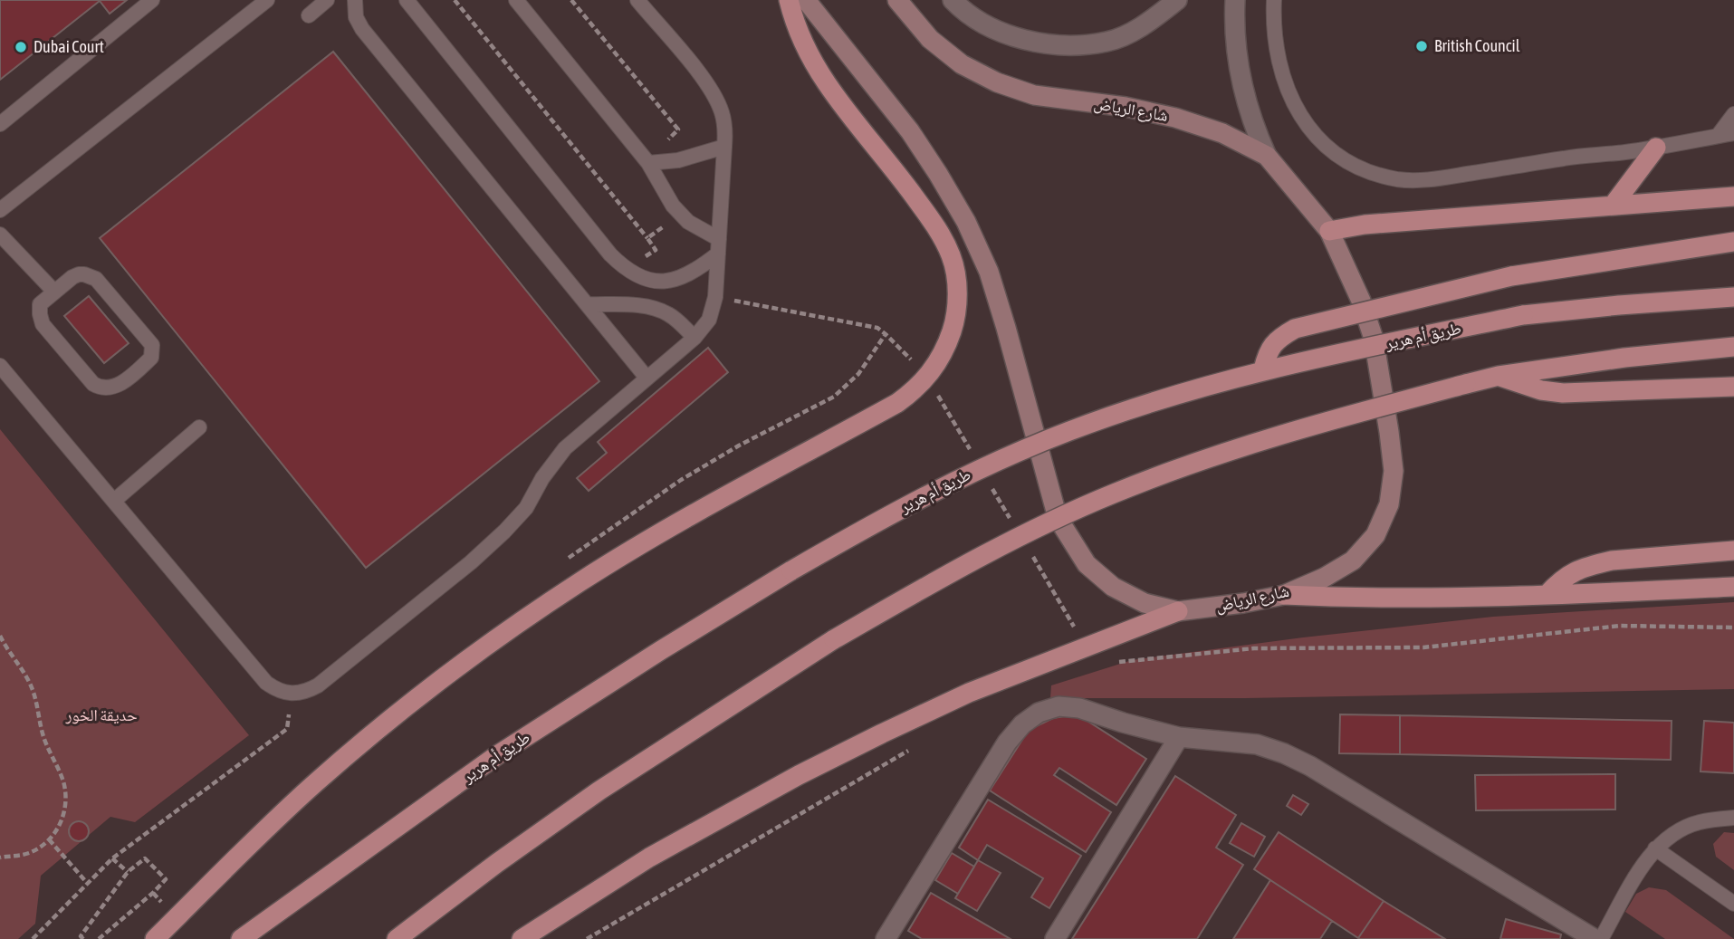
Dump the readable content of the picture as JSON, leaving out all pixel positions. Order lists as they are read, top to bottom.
{
  "streets": {
    "main road": ["شارع الرياض", "طريق أم هرير"]
  },
  "parks": ["حديقة الخور"],
  "places": ["British Council", "Dubai Court"]
}
